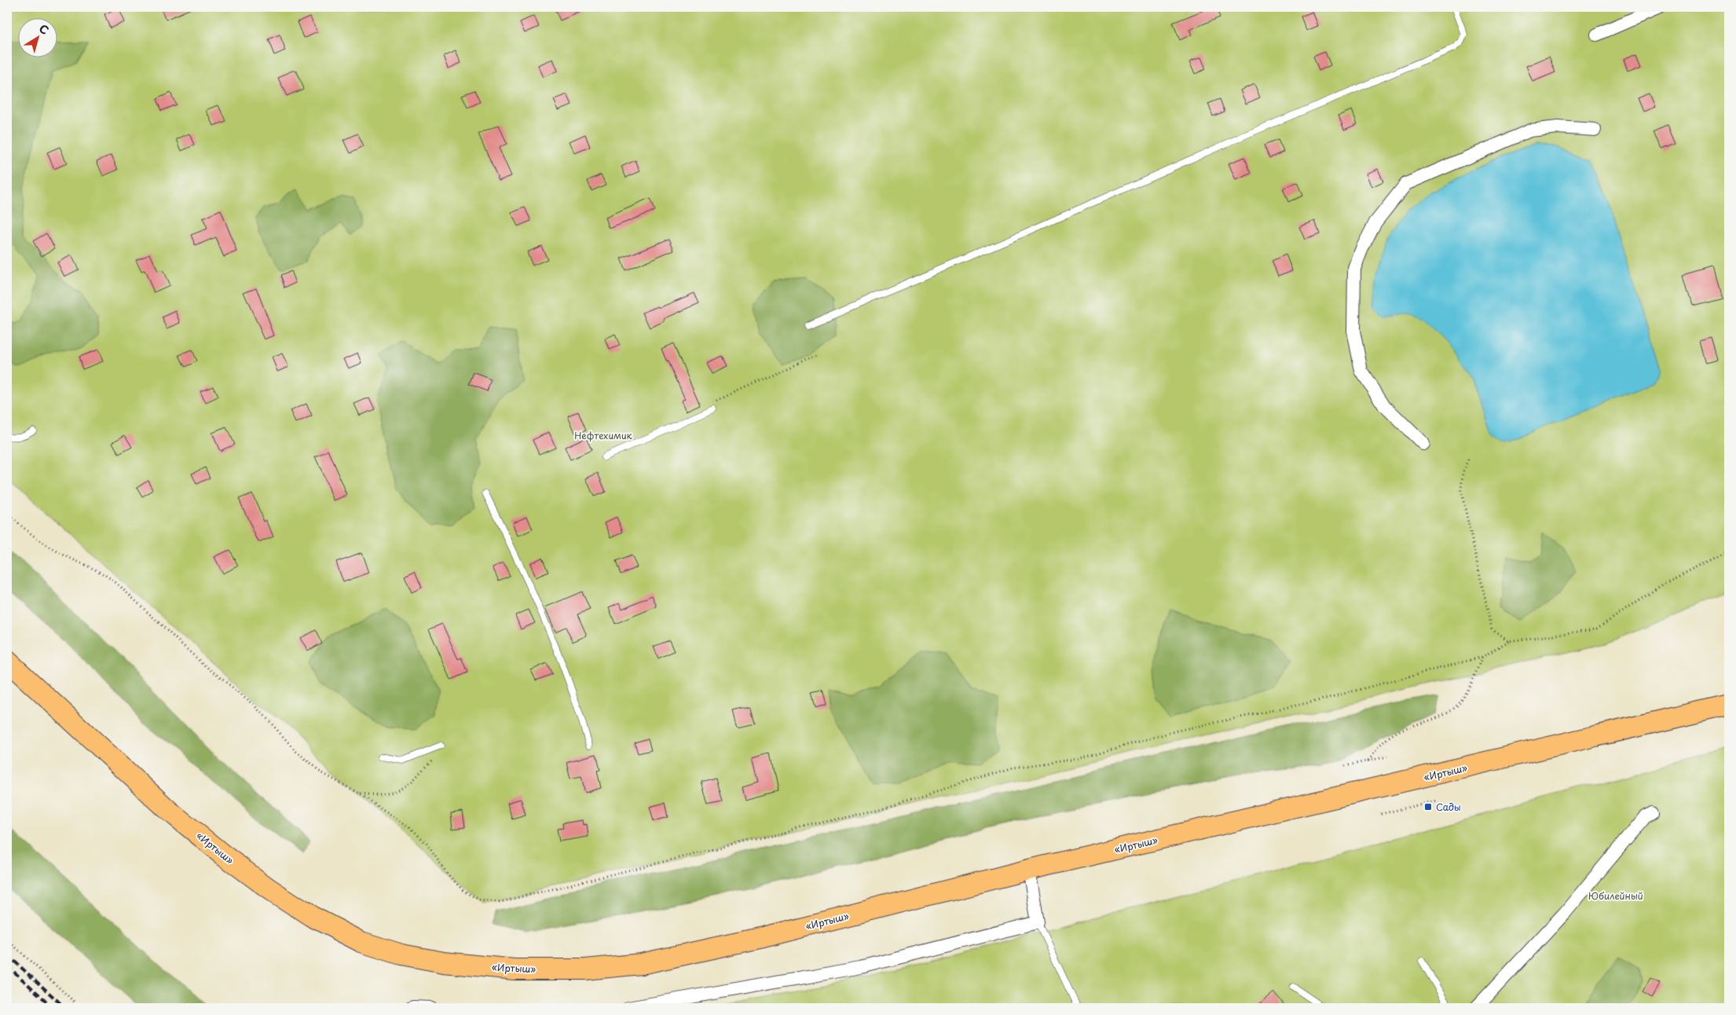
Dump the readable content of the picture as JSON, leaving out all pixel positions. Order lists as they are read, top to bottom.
{
  "streets": {
    "main road": ["«Иртыш»"]
  },
  "parks": ["Нефтехимик", "Юбилейный"],
  "places": {
    "transit": ["Сады"]
  },
  "north": "top right"
}
